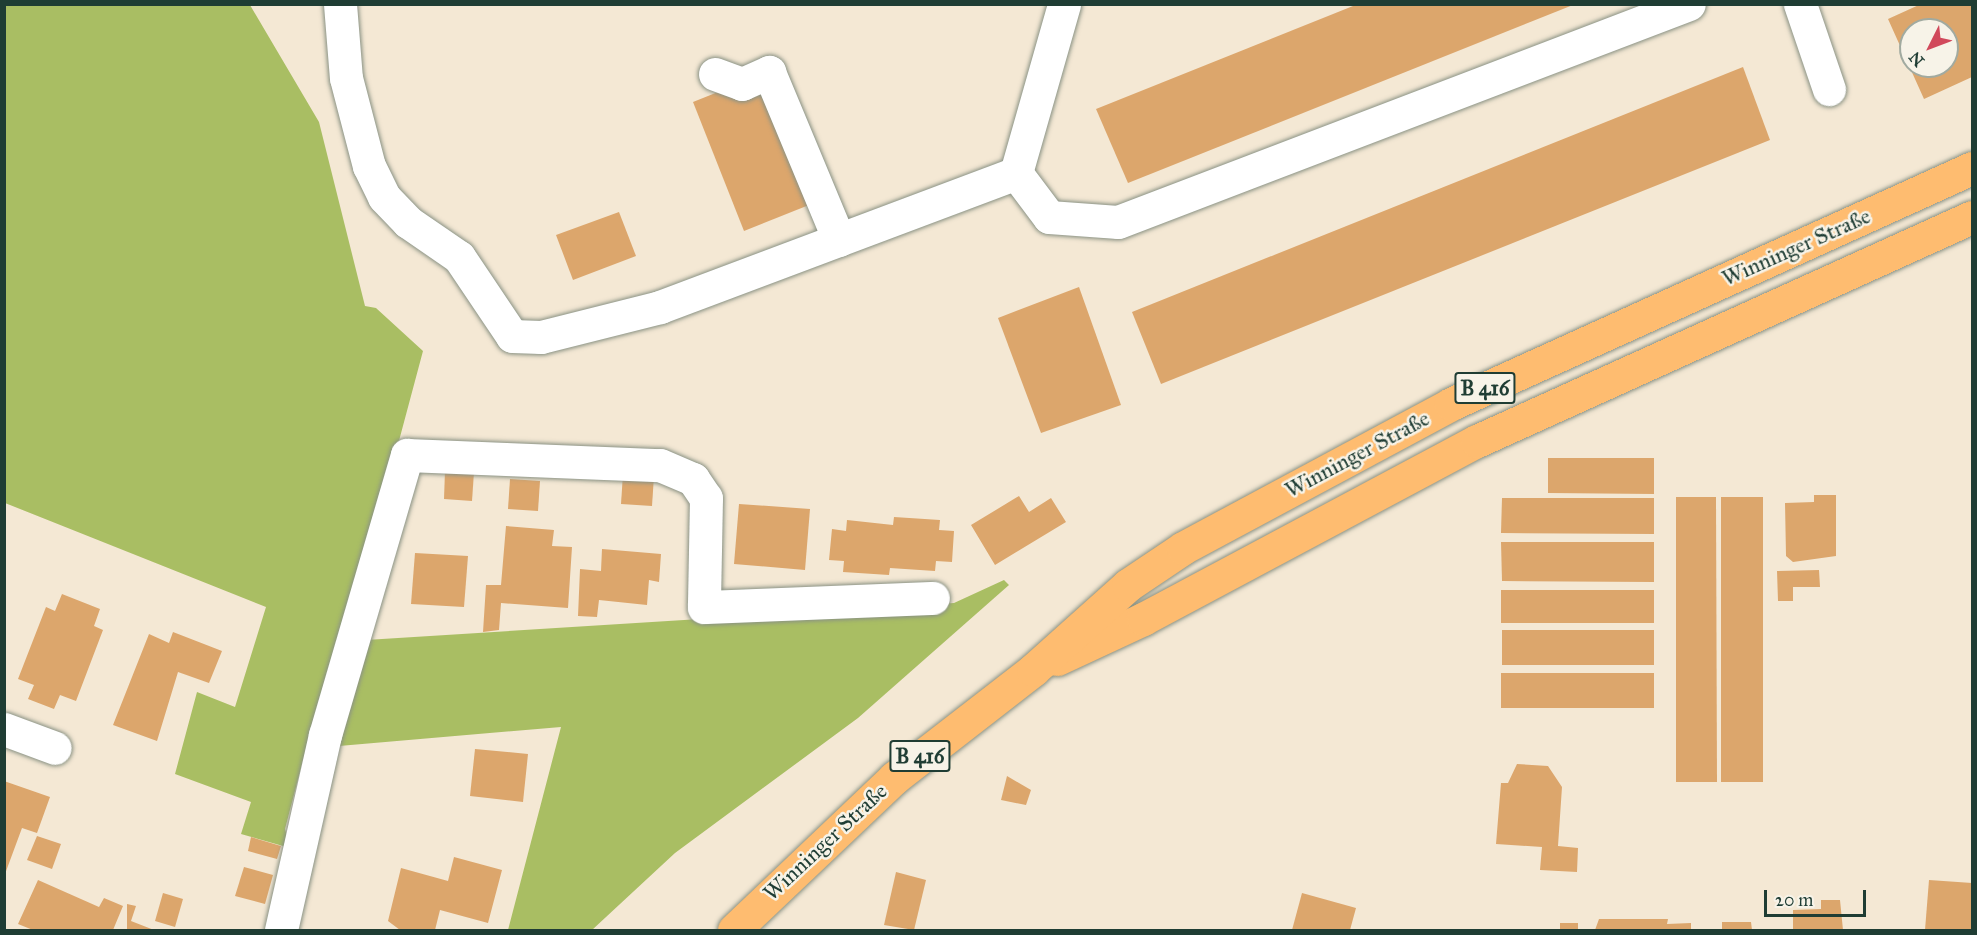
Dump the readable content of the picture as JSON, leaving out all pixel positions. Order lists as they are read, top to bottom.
{
  "streets": {
    "main road": ["Winninger Straße", "B 416"]
  },
  "scale_bar": "20 m",
  "north": "bottom left"
}
